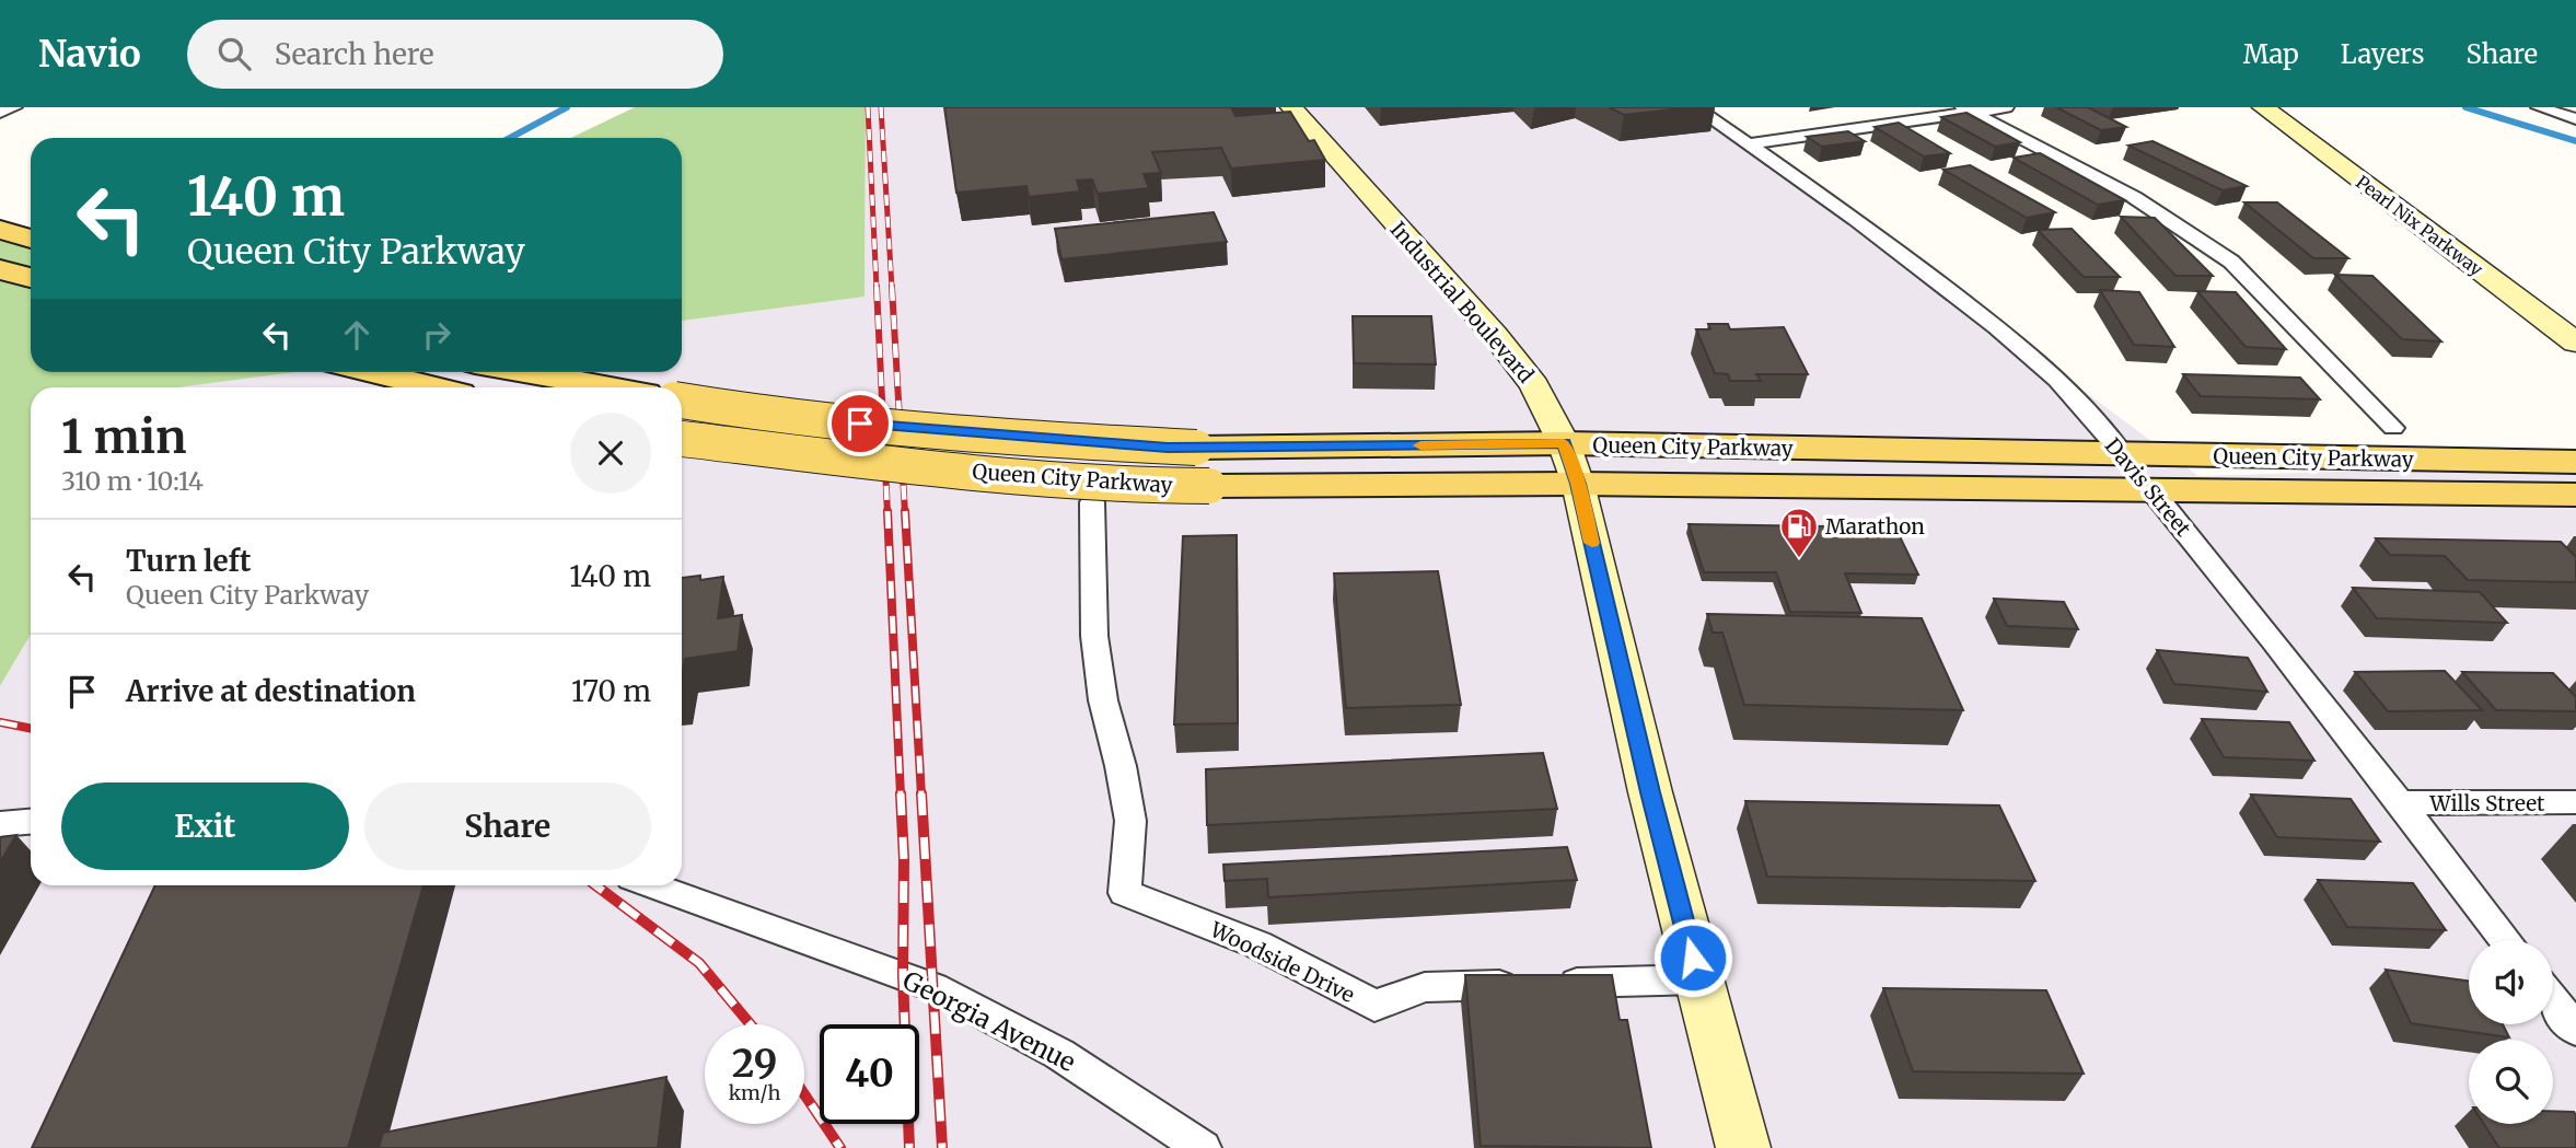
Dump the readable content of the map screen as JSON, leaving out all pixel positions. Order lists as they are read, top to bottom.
{
  "streets": {
    "main road": ["Queen City Parkway", "Davis Street"],
    "street": [
      "Pearl Nix Parkway",
      "Industrial Boulevard",
      "Wills Street",
      "Woodside Drive",
      "Georgia Avenue"
    ]
  },
  "crossings": [
    ["Industrial Boulevard", "Queen City Parkway"],
    ["Industrial Boulevard", "Woodside Drive"],
    ["Queen City Parkway", "Davis Street"],
    ["Davis Street", "Wills Street"]
  ],
  "places": {
    "fuel station": ["Marathon"]
  },
  "page": {
    "header": "Navio",
    "search": "Search here",
    "nav": ["Map", "Layers", "Share"],
    "turn": ["140 m", "Queen City Parkway"],
    "heading": ["1 min", "310 m · 10:14"],
    "list": [
      {
        "name": "Turn left",
        "note": "Queen City Parkway",
        "value": "140 m"
      },
      {
        "name": "Arrive at destination",
        "value": "170 m"
      }
    ],
    "buttons": ["Exit", "Share"],
    "speed": "29 km/h",
    "limit": "40"
  }
}
